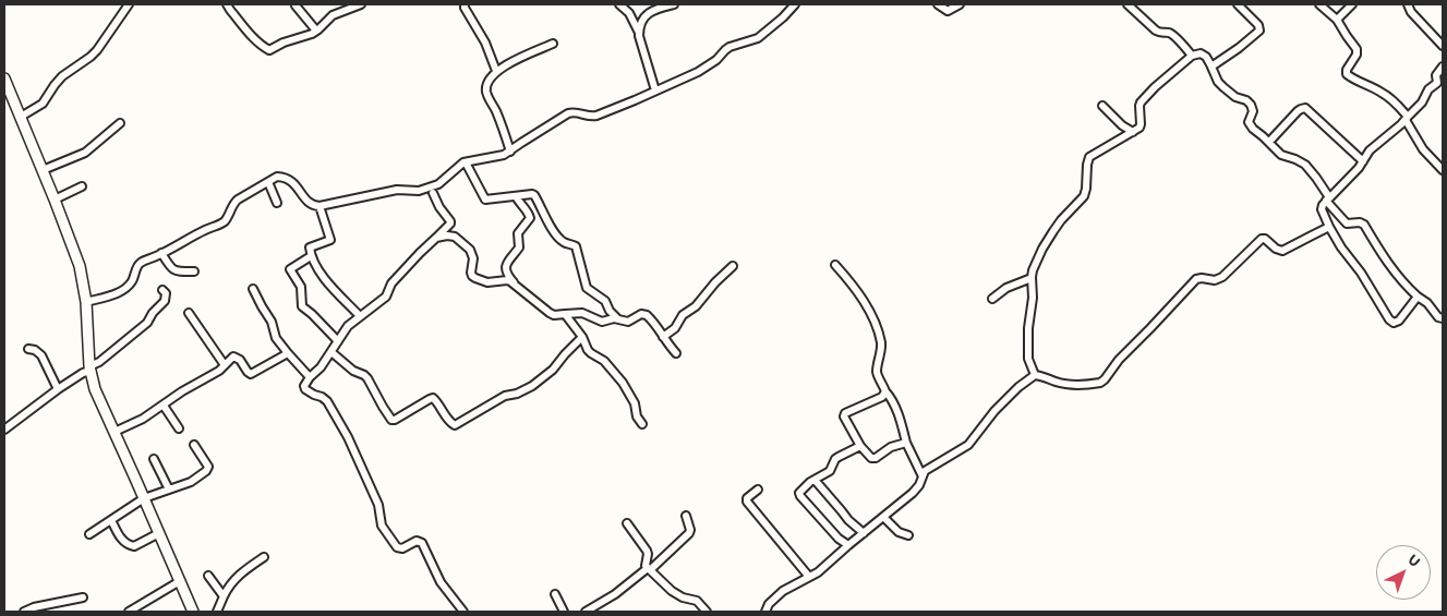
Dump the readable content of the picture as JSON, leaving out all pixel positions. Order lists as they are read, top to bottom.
{
  "north": "top right"
}
